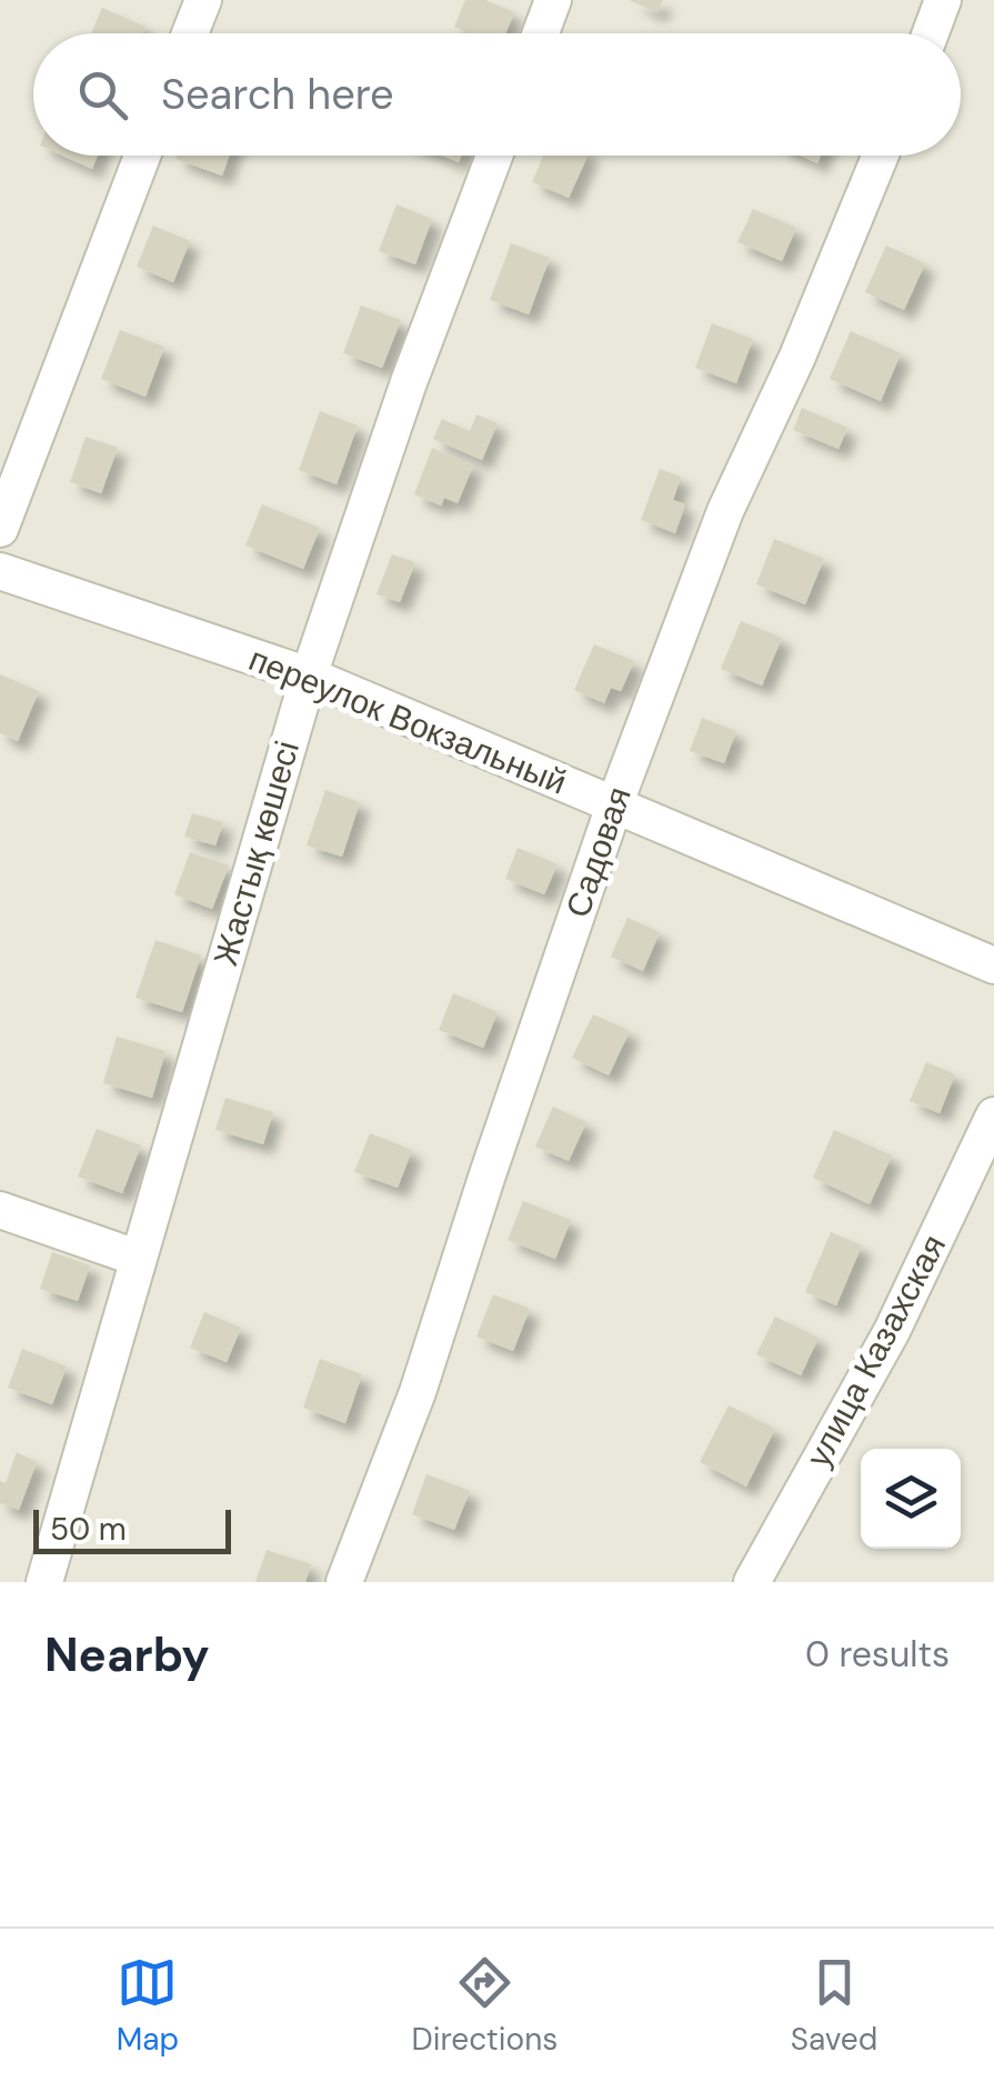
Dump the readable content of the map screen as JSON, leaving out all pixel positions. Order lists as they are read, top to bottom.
{
  "streets": {
    "street": [
      "переулок Вокзальный",
      "Садовая",
      "Жастық көшесі",
      "улица Казахская"
    ]
  },
  "crossings": [
    ["переулок Вокзальный", "Садовая"],
    ["переулок Вокзальный", "Жастық көшесі"]
  ],
  "scale_bar": "50 m",
  "page": {
    "search": "Search here",
    "scale": "50 m",
    "heading": ["Nearby", "0 results"],
    "nav": ["Map", "Directions", "Saved"]
  }
}
